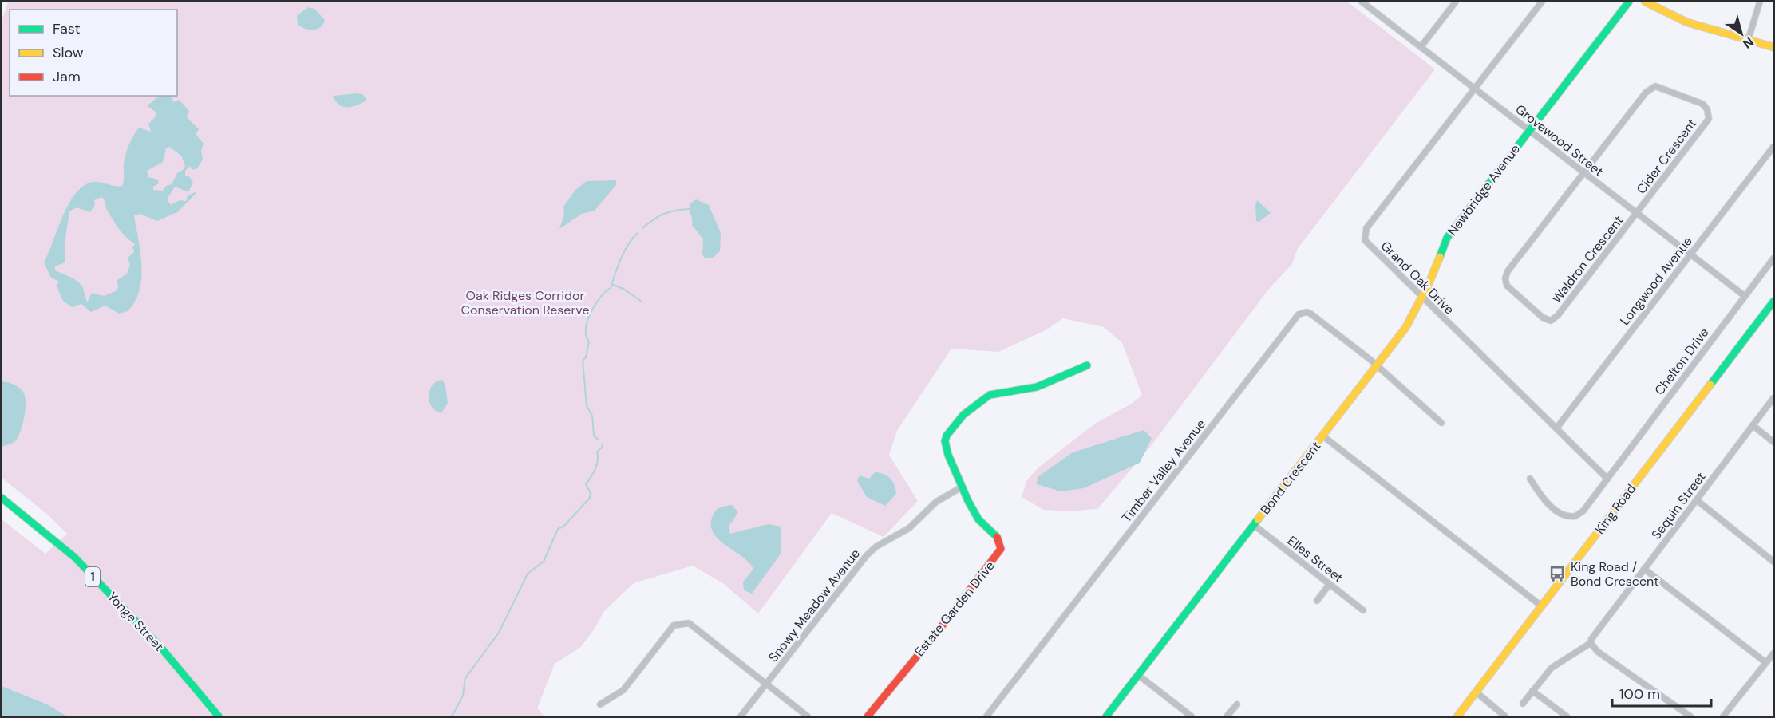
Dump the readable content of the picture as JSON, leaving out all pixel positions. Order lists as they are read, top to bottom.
{
  "streets": {
    "street": [
      "Grovewood Street",
      "Cider Crescent",
      "Newbridge Avenue",
      "Waldron Crescent",
      "Grand Oak Drive",
      "Longwood Avenue",
      "Chelton Drive",
      "Timber Valley Avenue",
      "Bond Crescent",
      "Sequin Street",
      "King Road",
      "Elles Street",
      "1",
      "Snowy Meadow Avenue",
      "Estate Garden Drive",
      "Yonge Street"
    ]
  },
  "crossings": [
    ["Grovewood Street", "Cider Crescent"],
    ["Grovewood Street", "Newbridge Avenue"],
    ["Grovewood Street", "Waldron Crescent"],
    ["Grovewood Street", "Grand Oak Drive"],
    ["Grovewood Street", "Longwood Avenue"],
    ["Grovewood Street", "Chelton Drive"],
    ["Cider Crescent", "Waldron Crescent"],
    ["Newbridge Avenue", "Grand Oak Drive"],
    ["Newbridge Avenue", "Timber Valley Avenue"],
    ["Newbridge Avenue", "Bond Crescent"],
    ["Grand Oak Drive", "Longwood Avenue"],
    ["Grand Oak Drive", "Chelton Drive"],
    ["Bond Crescent", "King Road"],
    ["Bond Crescent", "Elles Street"],
    ["Snowy Meadow Avenue", "Estate Garden Drive"]
  ],
  "parks": ["Oak Ridges Corridor Conservation Reserve"],
  "places": {
    "bus stop": ["King Road / Bond Crescent"]
  },
  "legend": ["Fast", "Slow", "Jam"],
  "scale_bar": "100 m",
  "north": "bottom right"
}
